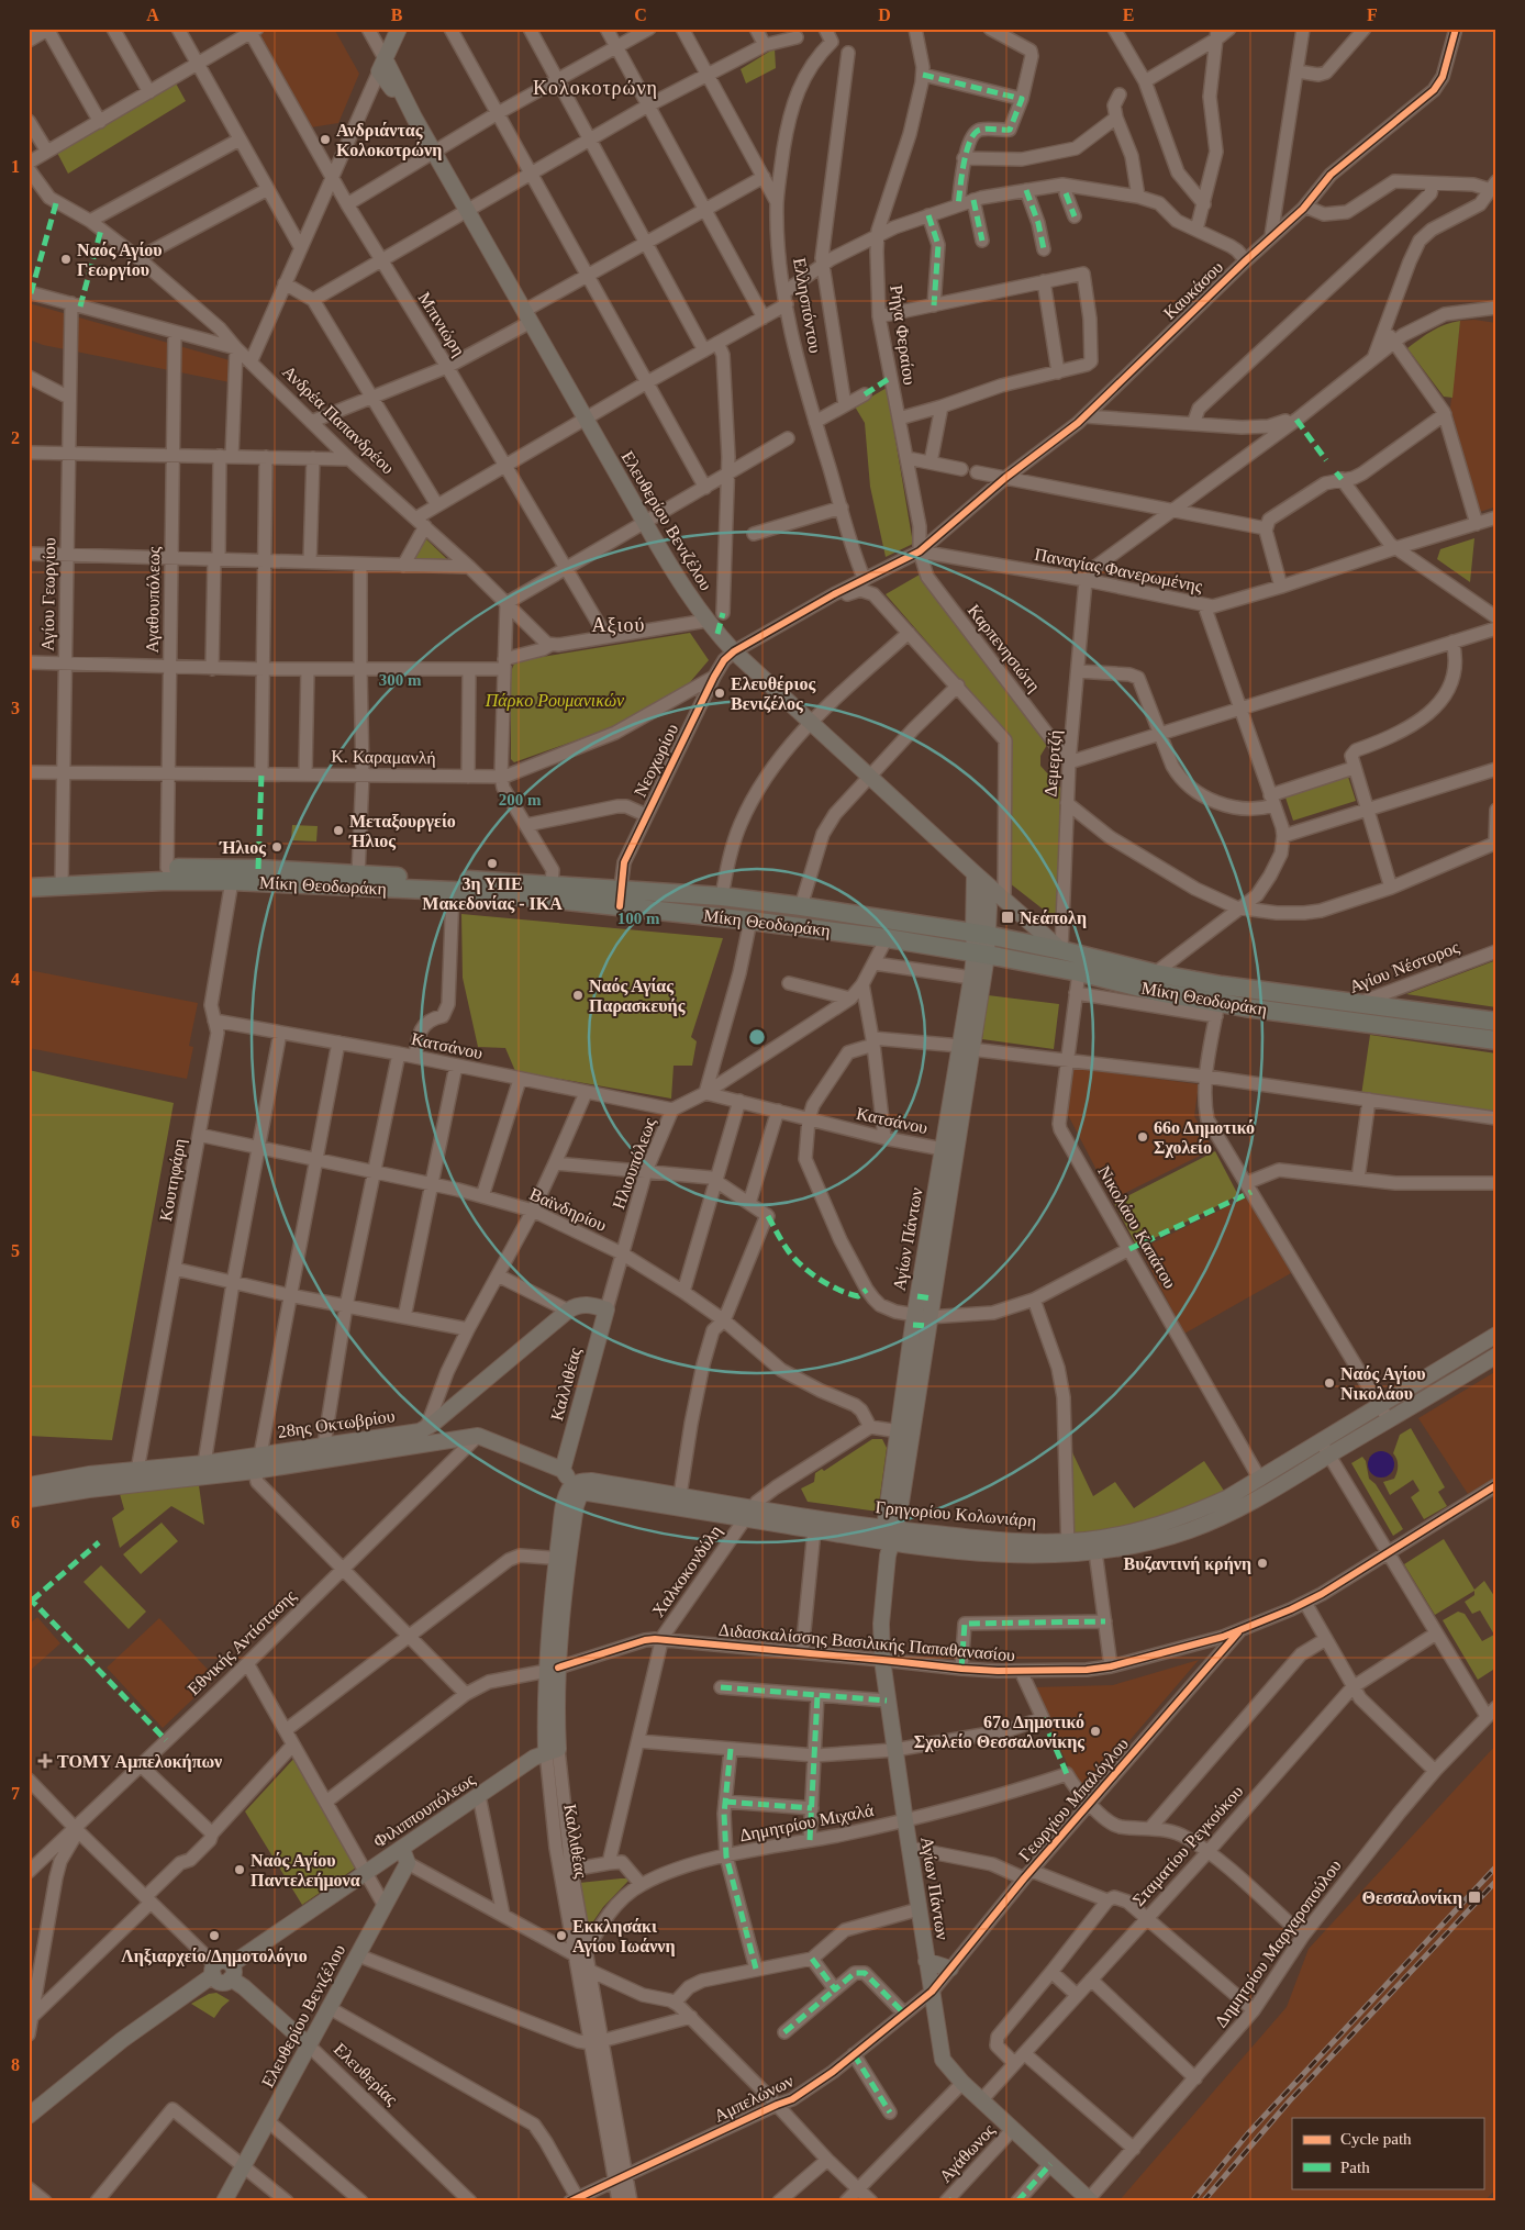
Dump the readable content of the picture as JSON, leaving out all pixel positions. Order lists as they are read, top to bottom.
{
  "streets": {
    "highway": ["Μίκη Θεοδωράκη"],
    "main road": [
      "Ελευθερίου Βενιζέλου",
      "Αγίων Πάντων",
      "Καλλιθέας",
      "28ης Οκτωβρίου",
      "Γρηγορίου Κολωνιάρη",
      "Φιλιππουπόλεως",
      "Ελευθερίας"
    ],
    "street": [
      "Καυκάσου",
      "Ελλησπόντου",
      "Μπινιώρη",
      "Ρήγα Φεραίου",
      "Ανδρέα Παπανδρέου",
      "Παναγίας Φανερωμένης",
      "Αγίου Γεωργίου",
      "Αγαθουπόλεως",
      "Καρπενησιώτη",
      "Κ. Καραμανλή",
      "Νεοχωρίου",
      "Δεμερτζή",
      "Αγίου Νέστορος",
      "Κατσάνου",
      "Ηλιουπόλεως",
      "Κουτηφάρη",
      "Βαϊνδηρίου",
      "Νικολάου Καπάτου",
      "Χαλκοκονδύλη",
      "Εθνικής Αντίστασης",
      "Διδασκαλίσσης Βασιλικής Παπαθανασίου",
      "Γεωργίου Μπαλόγλου",
      "Δημητρίου Μιχαλά",
      "Σταματίου Ρεγκούκου",
      "Δημητρίου Μαργαροπούλου",
      "Αμπελώνων",
      "Αγάθωνος"
    ]
  },
  "crossings": [
    ["Καυκάσου", "Ελλησπόντου"],
    ["Καυκάσου", "Ρήγα Φεραίου"],
    ["Καυκάσου", "Παναγίας Φανερωμένης"],
    ["Καυκάσου", "Καρπενησιώτη"],
    ["Ρήγα Φεραίου", "Παναγίας Φανερωμένης"],
    ["Ρήγα Φεραίου", "Καρπενησιώτη"],
    ["Ελευθερίου Βενιζέλου", "Νεοχωρίου"],
    ["Ελευθερίου Βενιζέλου", "Δεμερτζή"],
    ["Ελευθερίου Βενιζέλου", "Μίκη Θεοδωράκη"],
    ["Ελευθερίου Βενιζέλου", "Ελευθερίας"],
    ["Παναγίας Φανερωμένης", "Καρπενησιώτη"],
    ["Παναγίας Φανερωμένης", "Δεμερτζή"],
    ["Αγίου Γεωργίου", "Κ. Καραμανλή"],
    ["Αγίου Γεωργίου", "Μίκη Θεοδωράκη"],
    ["Αγαθουπόλεως", "Κ. Καραμανλή"],
    ["Αγαθουπόλεως", "Μίκη Θεοδωράκη"],
    ["Καρπενησιώτη", "Δεμερτζή"],
    ["Κ. Καραμανλή", "Νεοχωρίου"],
    ["Νεοχωρίου", "Μίκη Θεοδωράκη"],
    ["Δεμερτζή", "Μίκη Θεοδωράκη"],
    ["Μίκη Θεοδωράκη", "Αγίου Νέστορος"],
    ["Μίκη Θεοδωράκη", "Ηλιουπόλεως"],
    ["Μίκη Θεοδωράκη", "Κουτηφάρη"],
    ["Μίκη Θεοδωράκη", "Νικολάου Καπάτου"],
    ["Μίκη Θεοδωράκη", "Αγίων Πάντων"],
    ["Κατσάνου", "Ηλιουπόλεως"],
    ["Κατσάνου", "Κουτηφάρη"],
    ["Κατσάνου", "Αγίων Πάντων"],
    ["Ηλιουπόλεως", "Βαϊνδηρίου"],
    ["Ηλιουπόλεως", "Καλλιθέας"],
    ["Κουτηφάρη", "Βαϊνδηρίου"],
    ["Κουτηφάρη", "28ης Οκτωβρίου"],
    ["Βαϊνδηρίου", "Χαλκοκονδύλη"],
    ["Νικολάου Καπάτου", "Γρηγορίου Κολωνιάρη"],
    ["Αγίων Πάντων", "Γρηγορίου Κολωνιάρη"],
    ["Αγίων Πάντων", "Διδασκαλίσσης Βασιλικής Παπαθανασίου"],
    ["Αγίων Πάντων", "Γεωργίου Μπαλόγλου"],
    ["Αγίων Πάντων", "Δημητρίου Μιχαλά"],
    ["Αγίων Πάντων", "Σταματίου Ρεγκούκου"],
    ["Αγίων Πάντων", "Δημητρίου Μαργαροπούλου"],
    ["Αγίων Πάντων", "Αμπελώνων"],
    ["Αγίων Πάντων", "Αγάθωνος"],
    ["Καλλιθέας", "Γρηγορίου Κολωνιάρη"],
    ["Καλλιθέας", "Διδασκαλίσσης Βασιλικής Παπαθανασίου"],
    ["Καλλιθέας", "Φιλιππουπόλεως"],
    ["Καλλιθέας", "Δημητρίου Μιχαλά"],
    ["Καλλιθέας", "Αμπελώνων"],
    ["28ης Οκτωβρίου", "Εθνικής Αντίστασης"],
    ["Γρηγορίου Κολωνιάρη", "Χαλκοκονδύλη"],
    ["Χαλκοκονδύλη", "Διδασκαλίσσης Βασιλικής Παπαθανασίου"],
    ["Διδασκαλίσσης Βασιλικής Παπαθανασίου", "Γεωργίου Μπαλόγλου"],
    ["Γεωργίου Μπαλόγλου", "Δημητρίου Μιχαλά"],
    ["Γεωργίου Μπαλόγλου", "Αμπελώνων"],
    ["Φιλιππουπόλεως", "Ελευθερίας"]
  ],
  "districts": ["Κολοκοτρώνη", "Αξιού"],
  "parks": ["Πάρκο Ρουμανικών"],
  "places": {
    "other": [
      "Ανδριάντας Κολοκοτρώνη",
      "Ναός Αγίου Γεωργίου",
      "Ελευθέριος Βενιζέλος",
      "Μεταξουργείο Ήλιος",
      "Ήλιος",
      "3η ΥΠΕ Μακεδονίας - IKA",
      "Ναός Αγίας Παρασκευής",
      "66ο Δημοτικό Σχολείο",
      "Ναός Αγίου Νικολάου",
      "Βυζαντινή κρήνη",
      "67ο Δημοτικό Σχολείο Θεσσαλονίκης",
      "Ναός Αγίου Παντελεήμονα",
      "Ληξιαρχείο/Δημοτολόγιο",
      "Εκκλησάκι Αγίου Ιωάννη"
    ],
    "transit": ["Νεάπολη", "Θεσσαλονίκη"],
    "health": ["ΤΟΜΥ Αμπελοκήπων"]
  },
  "legend": ["Cycle path", "Path"],
  "grid": {
    "columns": [
      "A",
      "B",
      "C",
      "D",
      "E",
      "F"
    ],
    "rows": [
      "1",
      "2",
      "3",
      "4",
      "5",
      "6",
      "7",
      "8"
    ]
  },
  "rings": ["300 m", "200 m", "100 m"]
}
